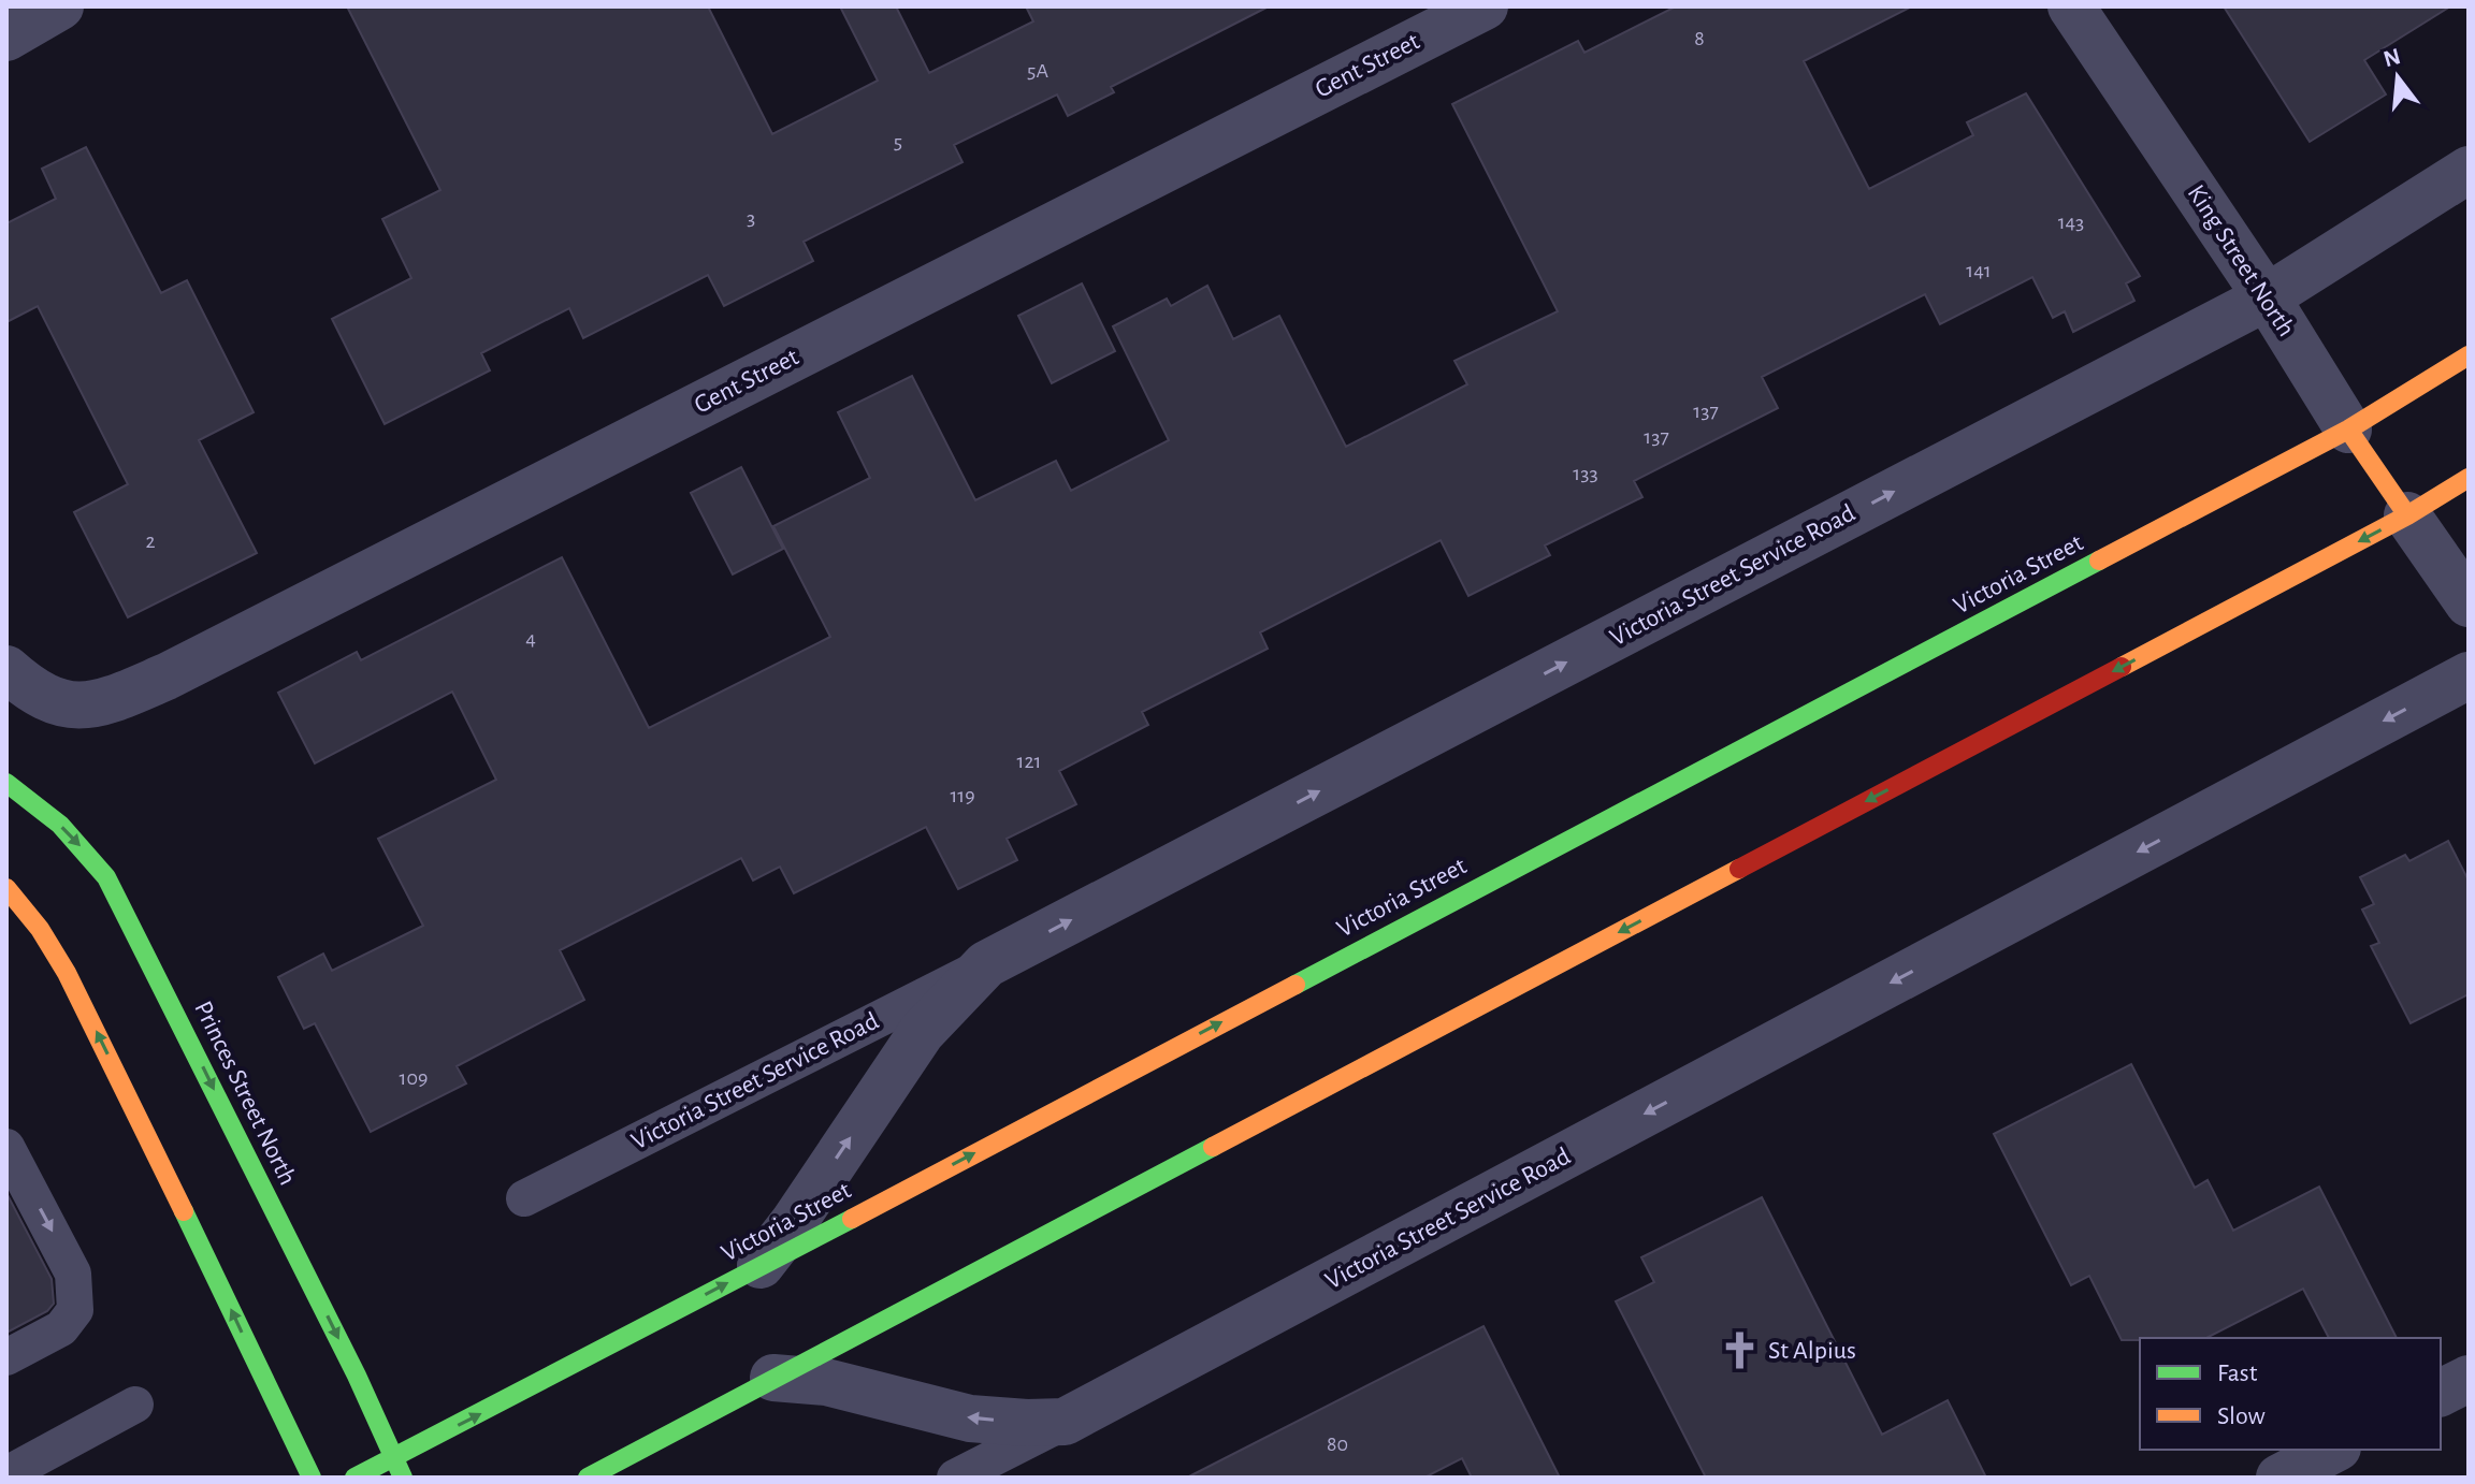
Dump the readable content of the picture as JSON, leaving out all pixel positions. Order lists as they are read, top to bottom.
{
  "streets": {
    "main road": ["King Street North", "Victoria Street", "Princes Street North"],
    "street": ["Gent Street", "Victoria Street Service Road"]
  },
  "crossings": [
    ["King Street North", "Victoria Street"],
    ["King Street North", "Victoria Street Service Road"],
    ["Victoria Street", "Victoria Street Service Road"],
    ["Victoria Street", "Princes Street North"]
  ],
  "places": {
    "church": ["St Alpius"]
  },
  "house_numbers": [
    "8",
    "5A",
    "5",
    "3",
    "143",
    "141",
    "137",
    "137",
    "133",
    "2",
    "4",
    "121",
    "119",
    "109",
    "80"
  ],
  "legend": ["Fast", "Slow"],
  "north": "top"
}
